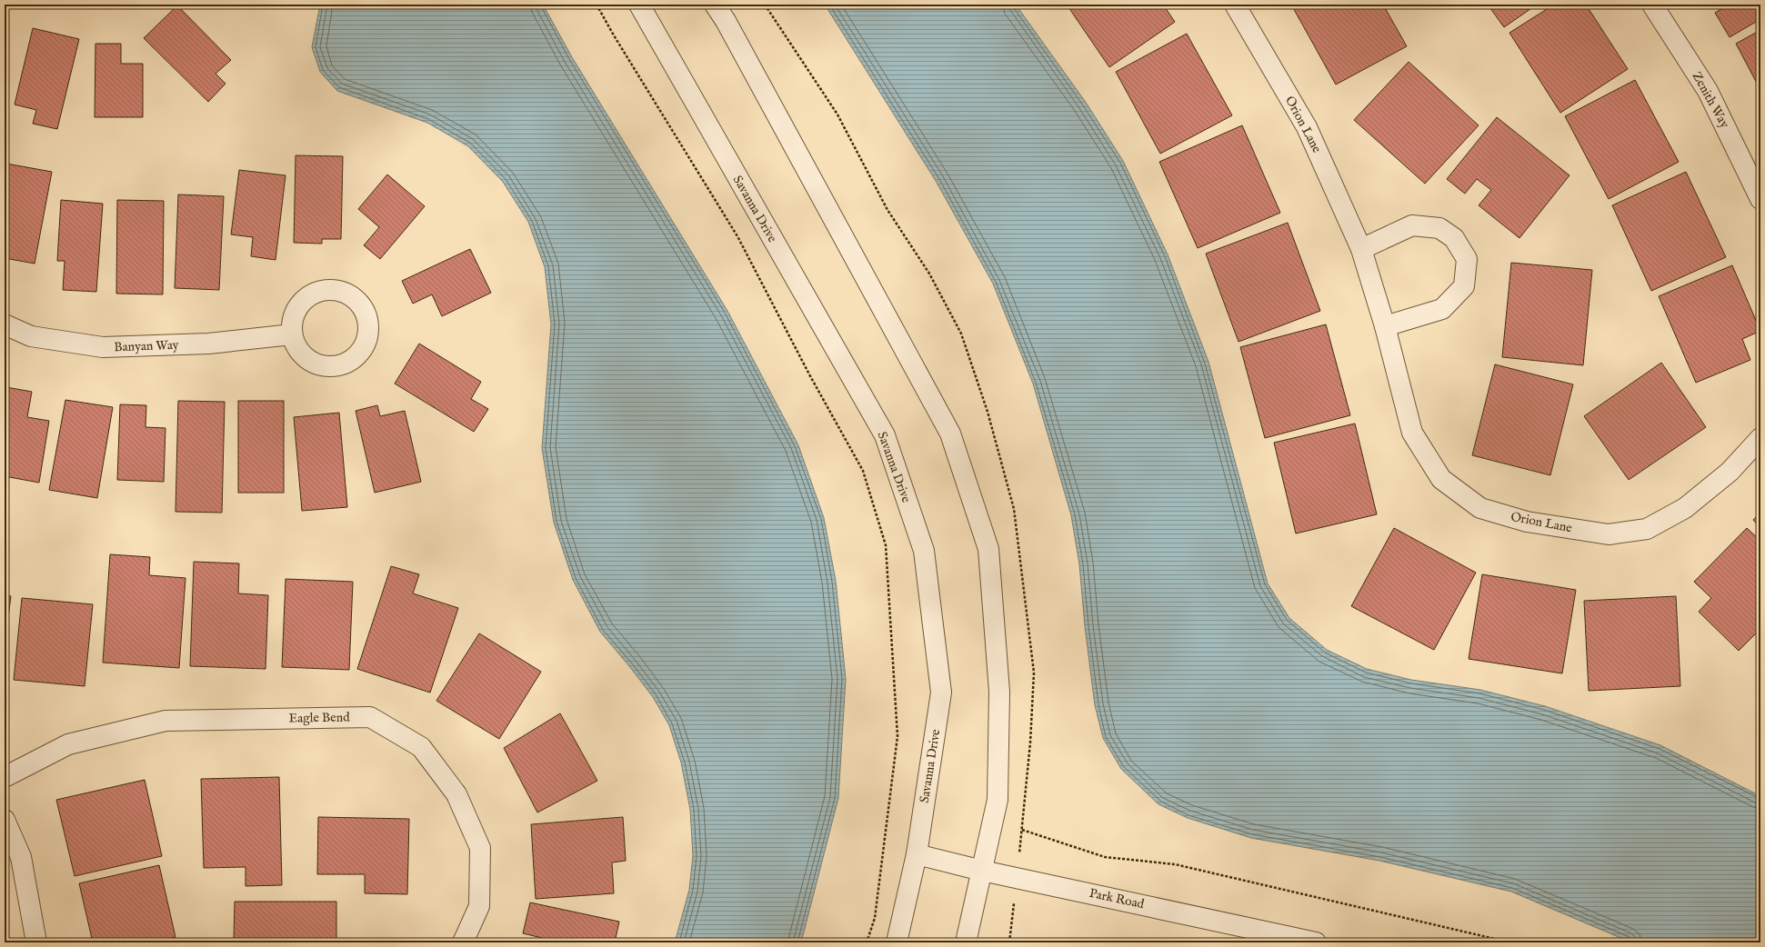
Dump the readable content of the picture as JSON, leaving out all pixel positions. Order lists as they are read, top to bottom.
{
  "streets": {
    "street": [
      "Zenith Way",
      "Orion Lane",
      "Savanna Drive",
      "Banyan Way",
      "Eagle Bend",
      "Park Road"
    ]
  },
  "crossings": [
    ["Savanna Drive", "Park Road"]
  ]
}
